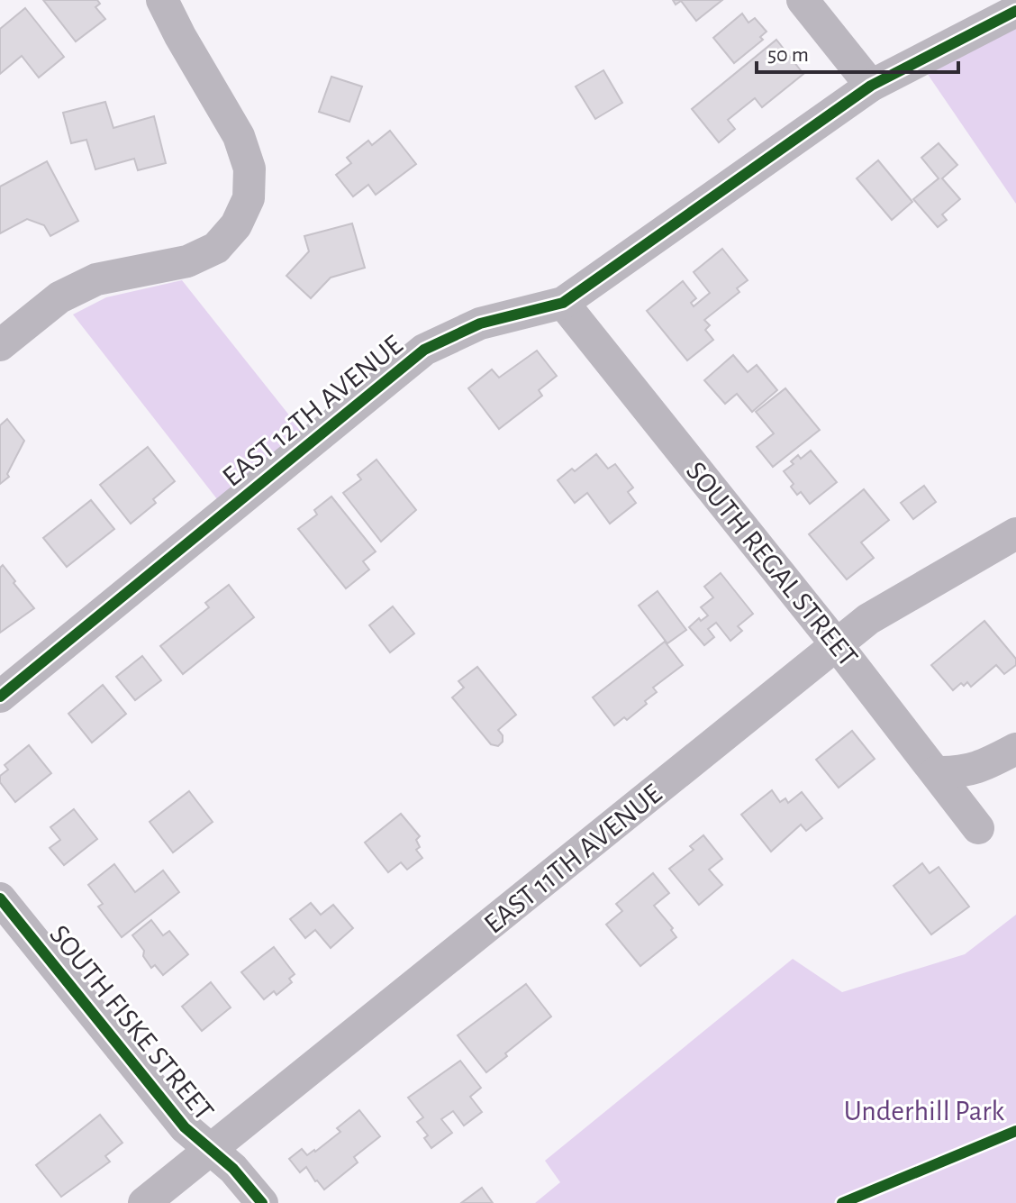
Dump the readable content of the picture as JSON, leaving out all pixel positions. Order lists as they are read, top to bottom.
{
  "streets": {
    "street": [
      "EAST 12TH AVENUE",
      "SOUTH REGAL STREET",
      "EAST 11TH AVENUE",
      "SOUTH FISKE STREET"
    ]
  },
  "crossings": [
    ["EAST 12TH AVENUE", "SOUTH REGAL STREET"],
    ["SOUTH REGAL STREET", "EAST 11TH AVENUE"],
    ["EAST 11TH AVENUE", "SOUTH FISKE STREET"]
  ],
  "parks": ["Underhill Park"],
  "scale_bar": "50 m"
}
